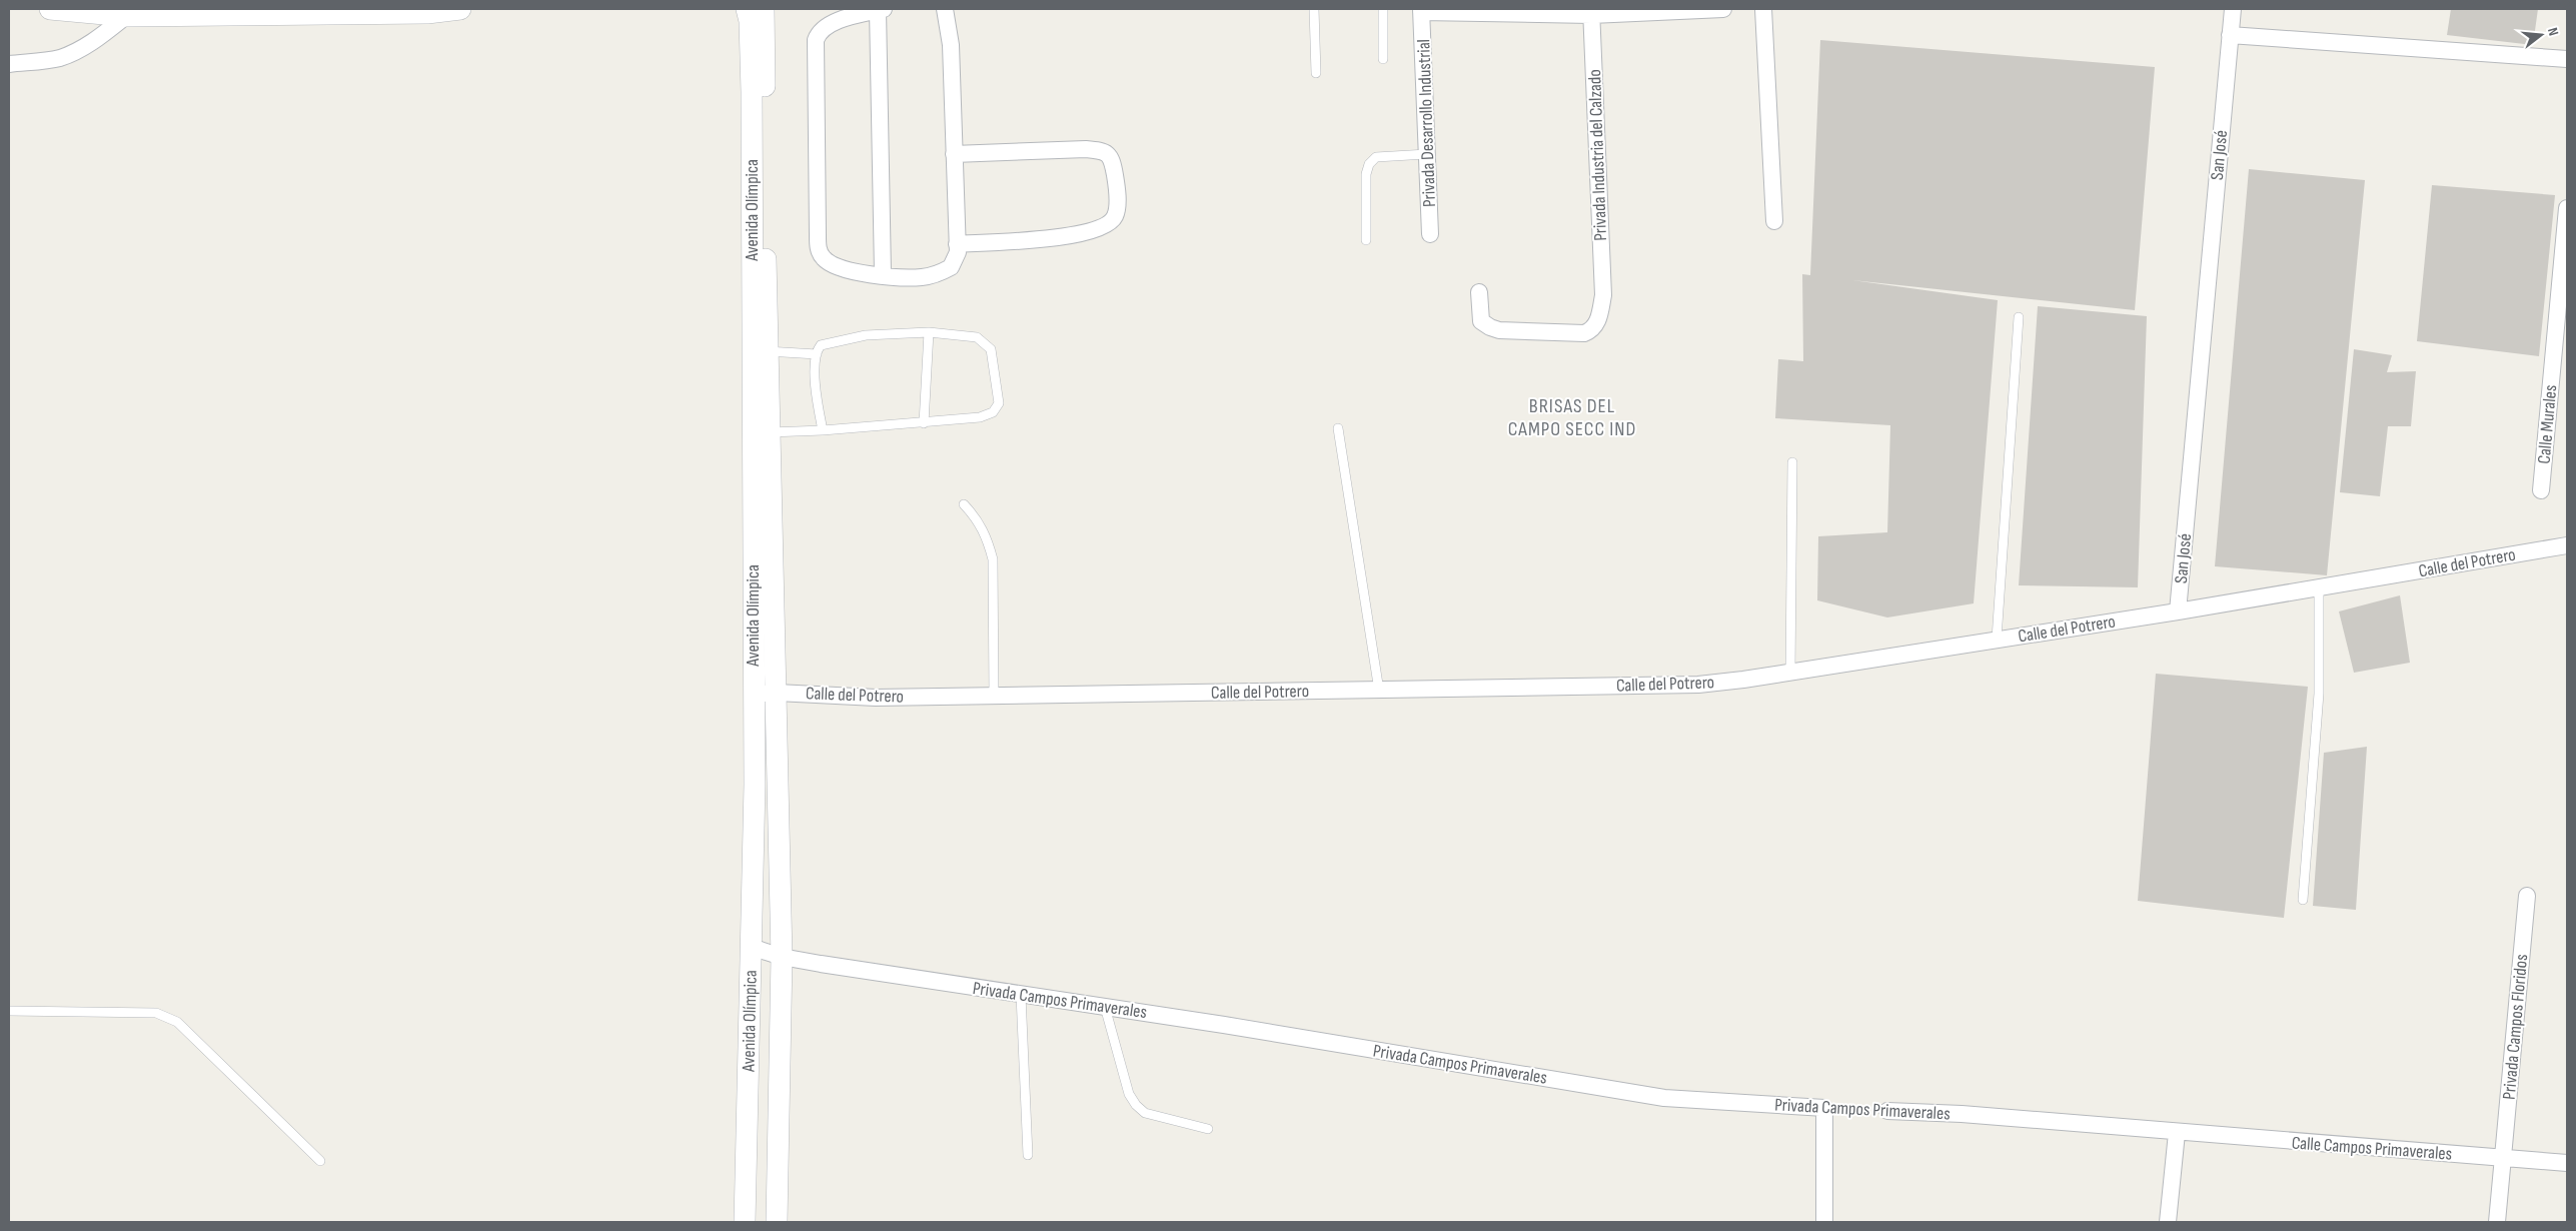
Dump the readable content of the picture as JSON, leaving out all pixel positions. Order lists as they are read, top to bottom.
{
  "streets": {
    "street": [
      "Privada Desarrollo Industrial",
      "Privada Industria del Calzado",
      "San José",
      "Avenida Olímpica",
      "Calle Murales",
      "Calle del Potrero",
      "Privada Campos Primaverales",
      "Privada Campos Floridos",
      "Calle Campos Primaverales"
    ]
  },
  "crossings": [
    ["San José", "Calle del Potrero"],
    ["Avenida Olímpica", "Calle del Potrero"],
    ["Avenida Olímpica", "Privada Campos Primaverales"],
    ["Privada Campos Primaverales", "Calle Campos Primaverales"],
    ["Privada Campos Floridos", "Calle Campos Primaverales"]
  ],
  "districts": ["BRISAS DEL CAMPO SECC IND"],
  "north": "right"
}
